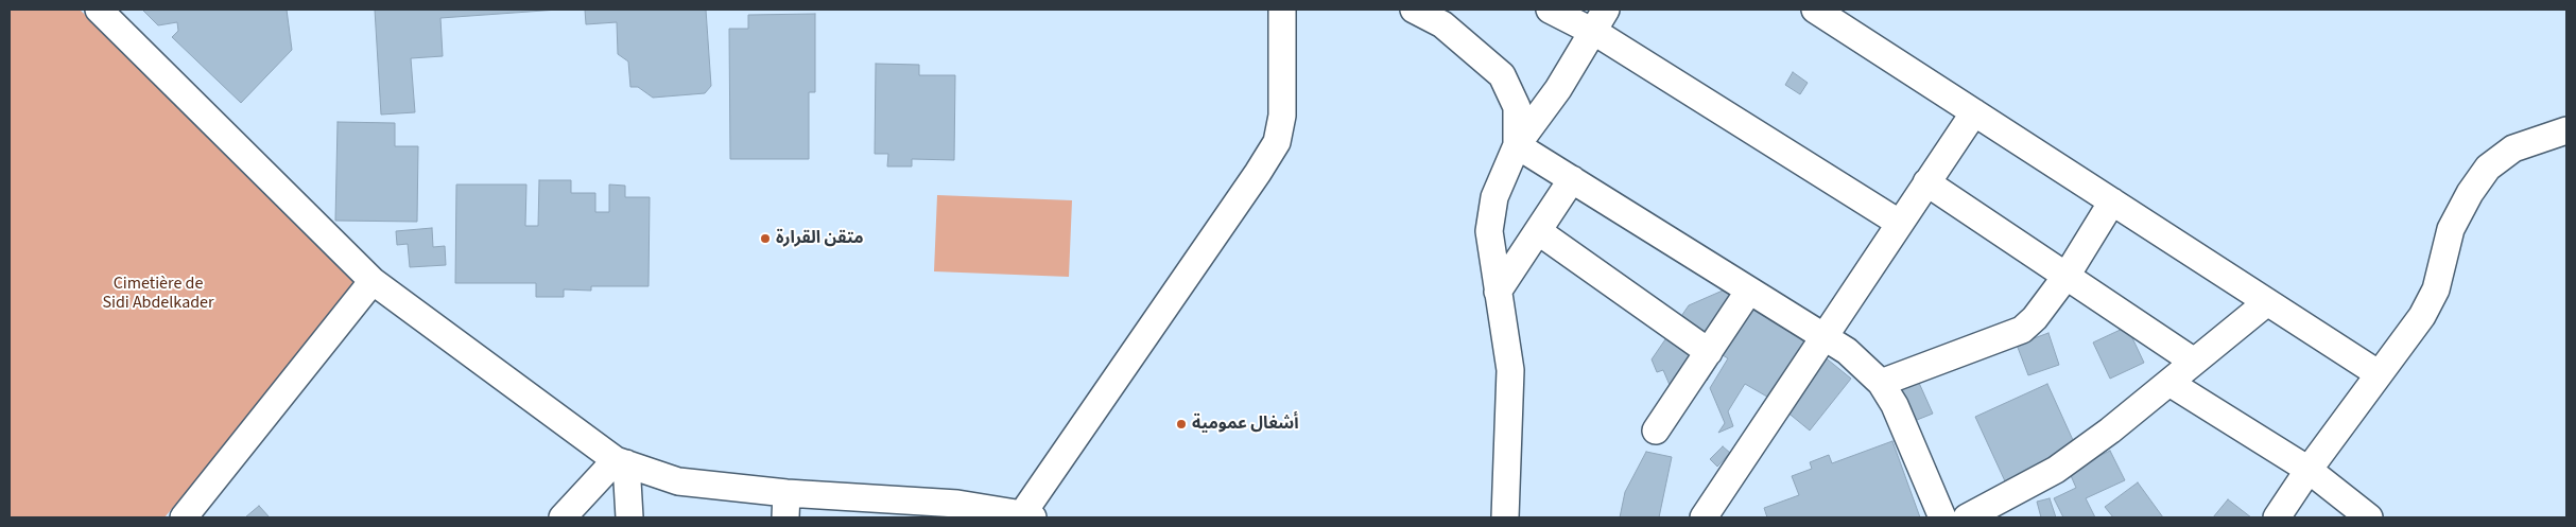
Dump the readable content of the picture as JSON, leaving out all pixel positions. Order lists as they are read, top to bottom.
{
  "parks": ["Cimetière de Sidi Abdelkader"],
  "places": ["متقن القرارة", "أشغال عمومية"]
}
